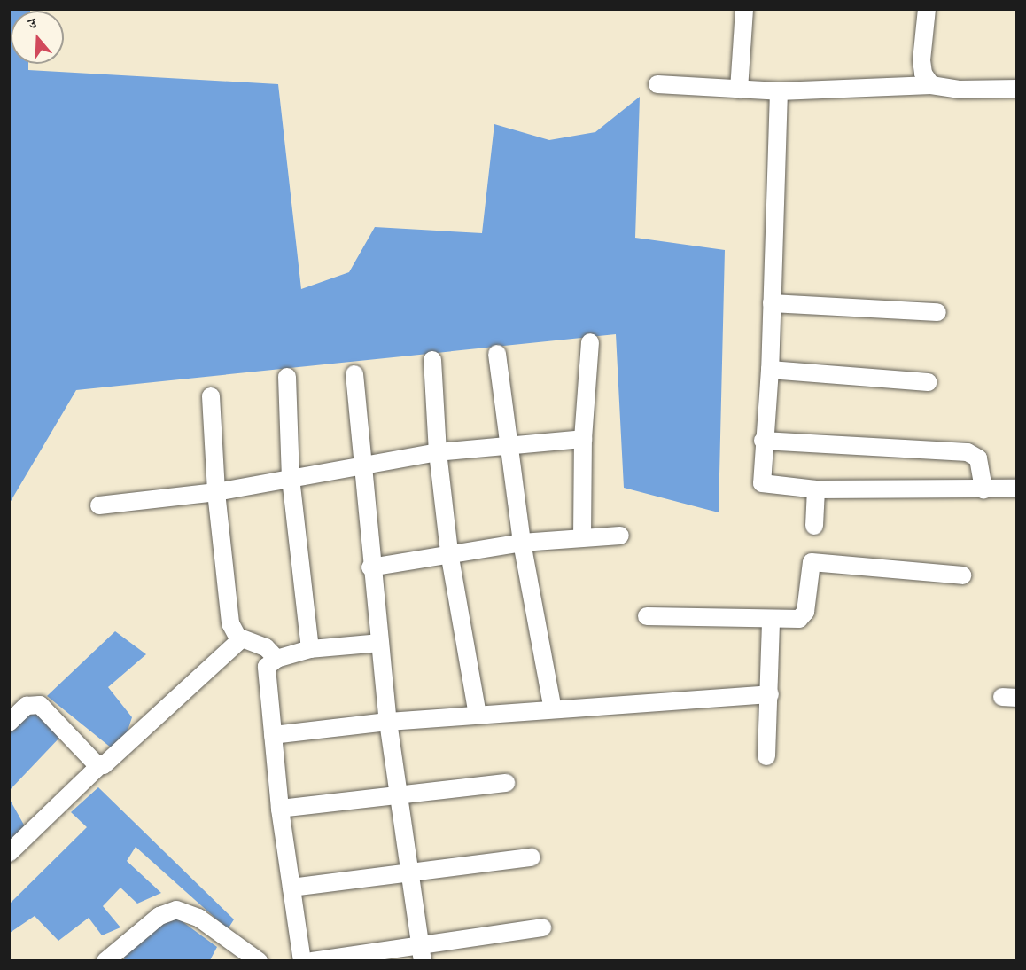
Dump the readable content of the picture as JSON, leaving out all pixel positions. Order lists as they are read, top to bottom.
{
  "north": "top"
}
